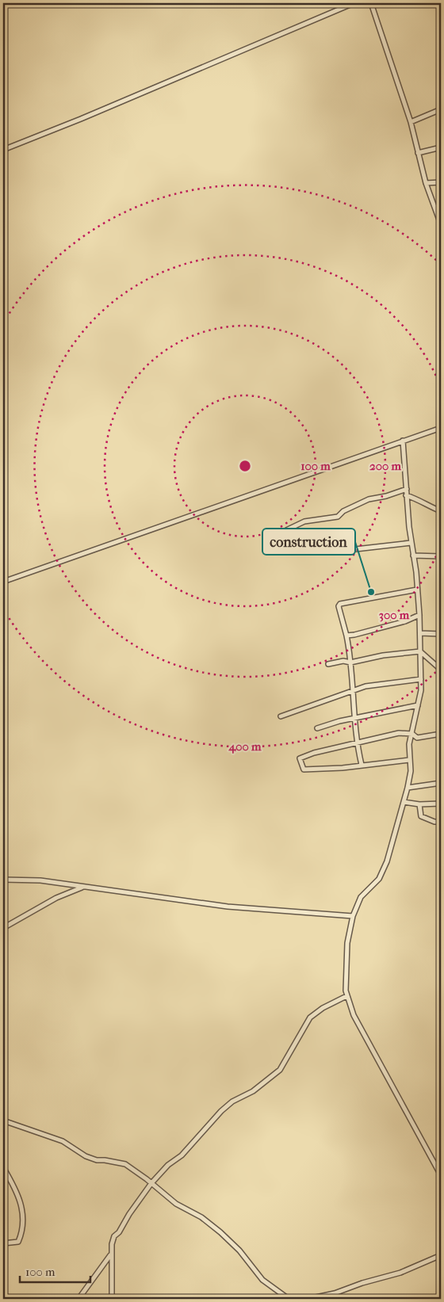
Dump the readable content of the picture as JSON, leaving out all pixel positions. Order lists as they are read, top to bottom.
{
  "places": ["construction"],
  "scale_bar": "100 m",
  "rings": [
    "100 m",
    "200 m",
    "300 m",
    "400 m"
  ]
}
